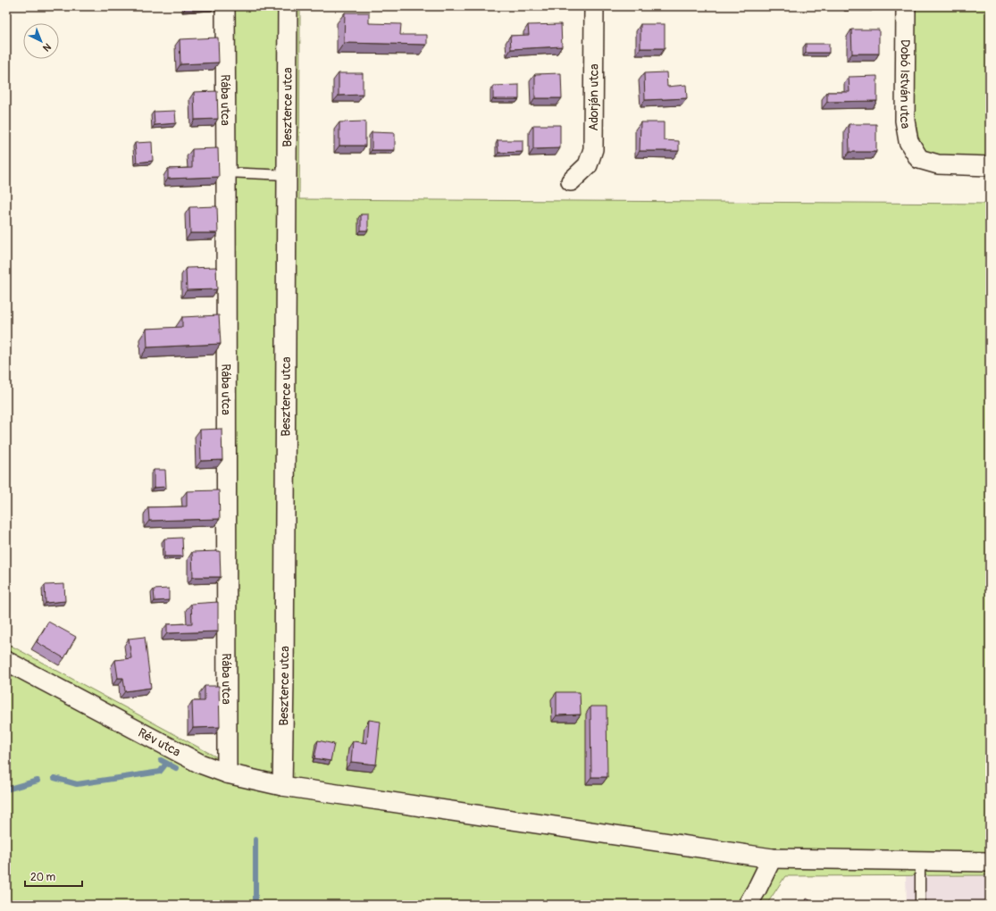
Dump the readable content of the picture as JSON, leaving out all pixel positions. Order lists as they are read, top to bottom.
{
  "streets": {
    "street": [
      "Dobó István utca",
      "Adorján utca",
      "Rába utca",
      "Beszterce utca",
      "Rév utca"
    ]
  },
  "crossings": [
    ["Rába utca", "Rév utca"],
    ["Beszterce utca", "Rév utca"]
  ],
  "scale_bar": "20 m",
  "north": "bottom right"
}
